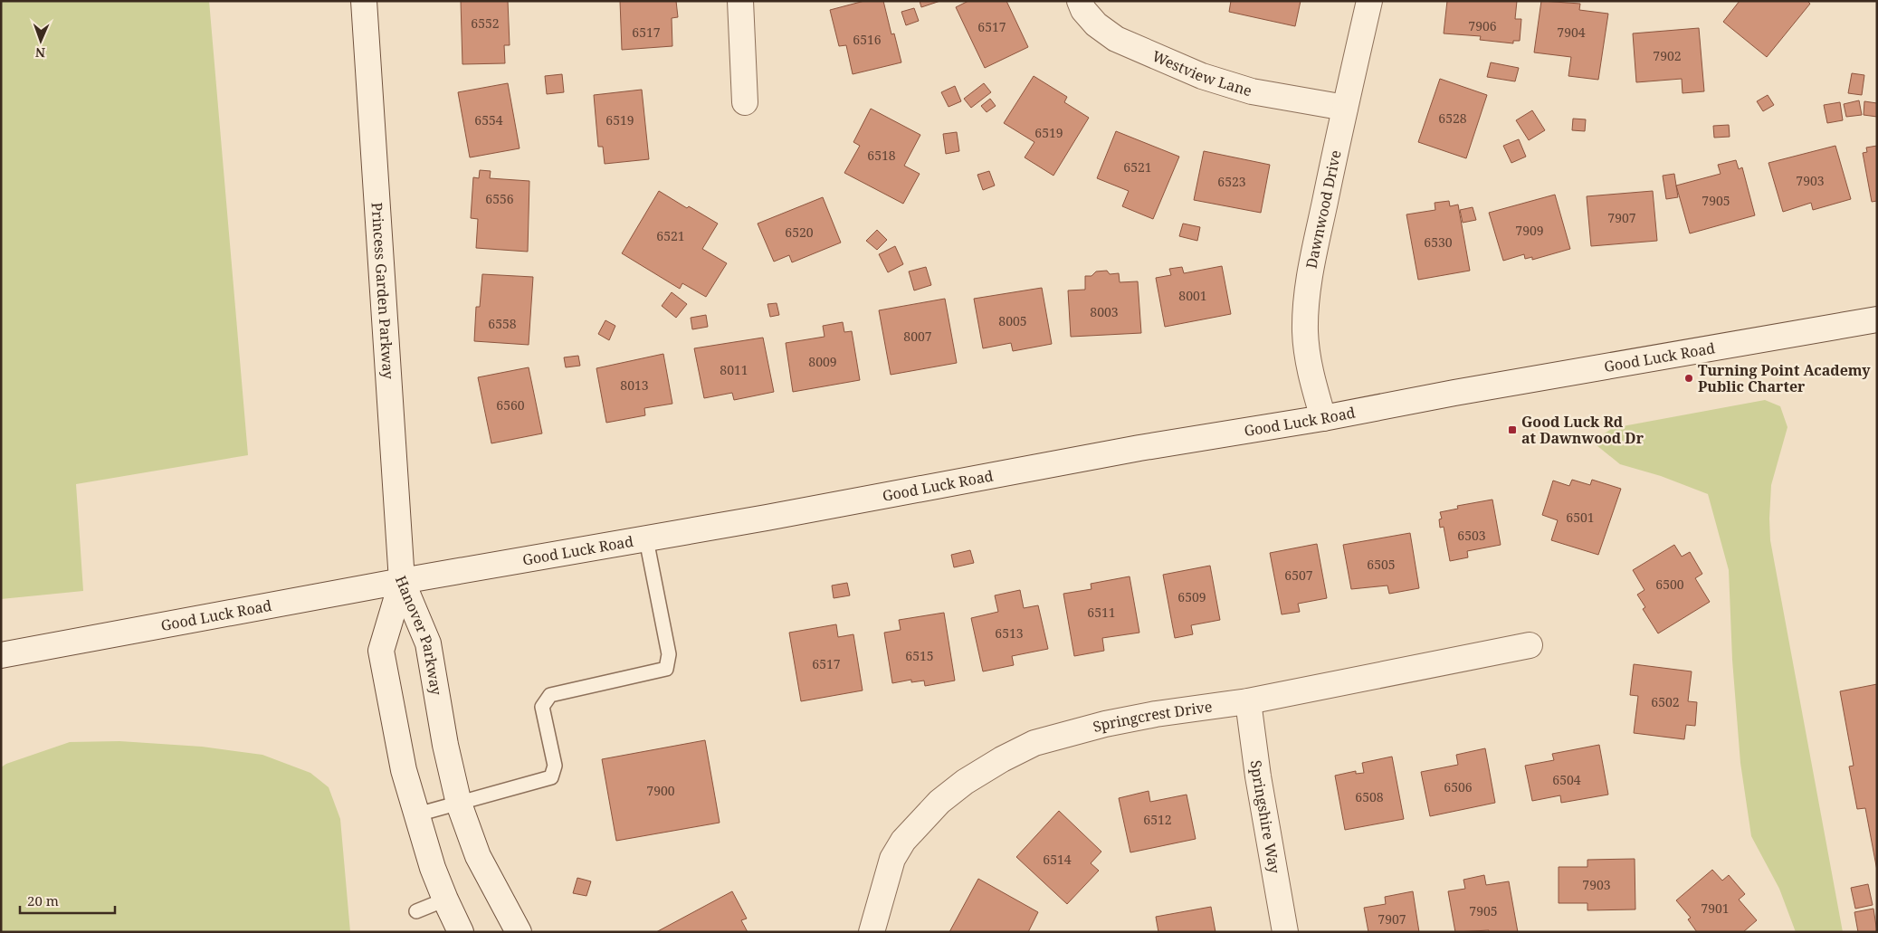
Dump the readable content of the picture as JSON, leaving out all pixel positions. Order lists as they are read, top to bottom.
{
  "streets": {
    "street": [
      "Westview Lane",
      "Dawnwood Drive",
      "Princess Garden Parkway",
      "Good Luck Road",
      "Hanover Parkway",
      "Springcrest Drive",
      "Springshire Way"
    ]
  },
  "crossings": [
    ["Westview Lane", "Dawnwood Drive"],
    ["Dawnwood Drive", "Good Luck Road"],
    ["Princess Garden Parkway", "Good Luck Road"],
    ["Princess Garden Parkway", "Hanover Parkway"],
    ["Good Luck Road", "Hanover Parkway"],
    ["Springcrest Drive", "Springshire Way"]
  ],
  "places": {
    "other": ["Turning Point Academy Public Charter"],
    "transit": ["Good Luck Rd at Dawnwood Dr"]
  },
  "house_numbers": [
    "6552",
    "7906",
    "6517",
    "6517",
    "7904",
    "6516",
    "7902",
    "6528",
    "6554",
    "6519",
    "6519",
    "6518",
    "6521",
    "7903",
    "6523",
    "6556",
    "7905",
    "7907",
    "7909",
    "6520",
    "6521",
    "6530",
    "8001",
    "8003",
    "8005",
    "6558",
    "8007",
    "8009",
    "8011",
    "8013",
    "6560",
    "6501",
    "6503",
    "6505",
    "6507",
    "6500",
    "6509",
    "6511",
    "6513",
    "6515",
    "6517",
    "6502",
    "6504",
    "6506",
    "7900",
    "6508",
    "6512",
    "6514",
    "7903",
    "7901",
    "7905",
    "7907"
  ],
  "scale_bar": "20 m",
  "north": "bottom"
}
